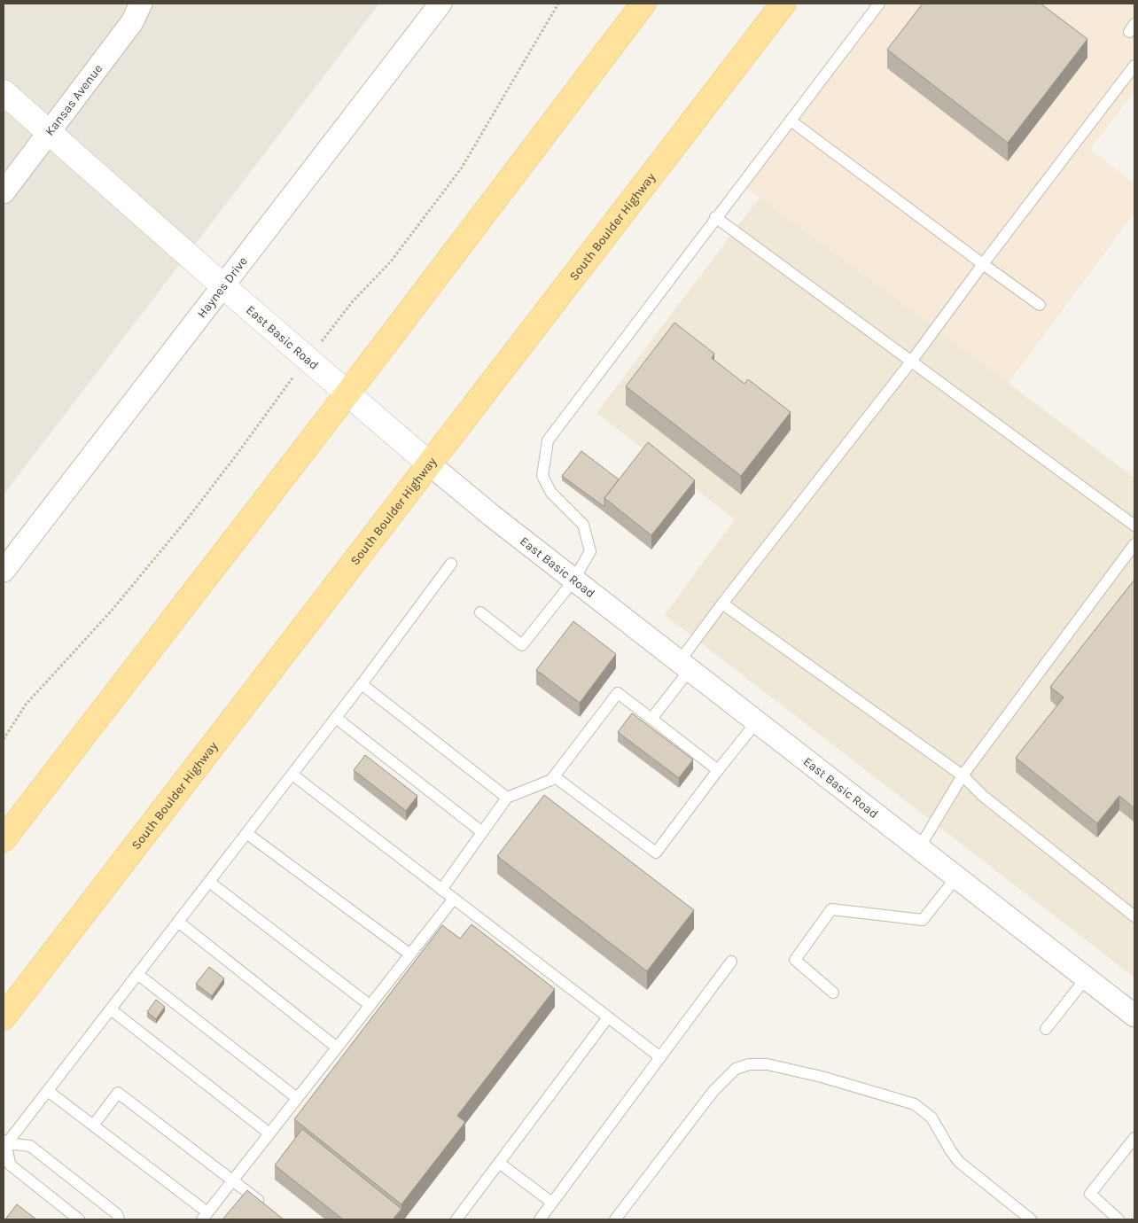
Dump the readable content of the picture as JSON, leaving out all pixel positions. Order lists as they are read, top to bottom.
{
  "streets": {
    "main road": ["South Boulder Highway"],
    "street": ["Kansas Avenue", "Haynes Drive", "East Basic Road"]
  },
  "crossings": [
    ["Kansas Avenue", "East Basic Road"],
    ["South Boulder Highway", "East Basic Road"],
    ["Haynes Drive", "East Basic Road"]
  ]
}
